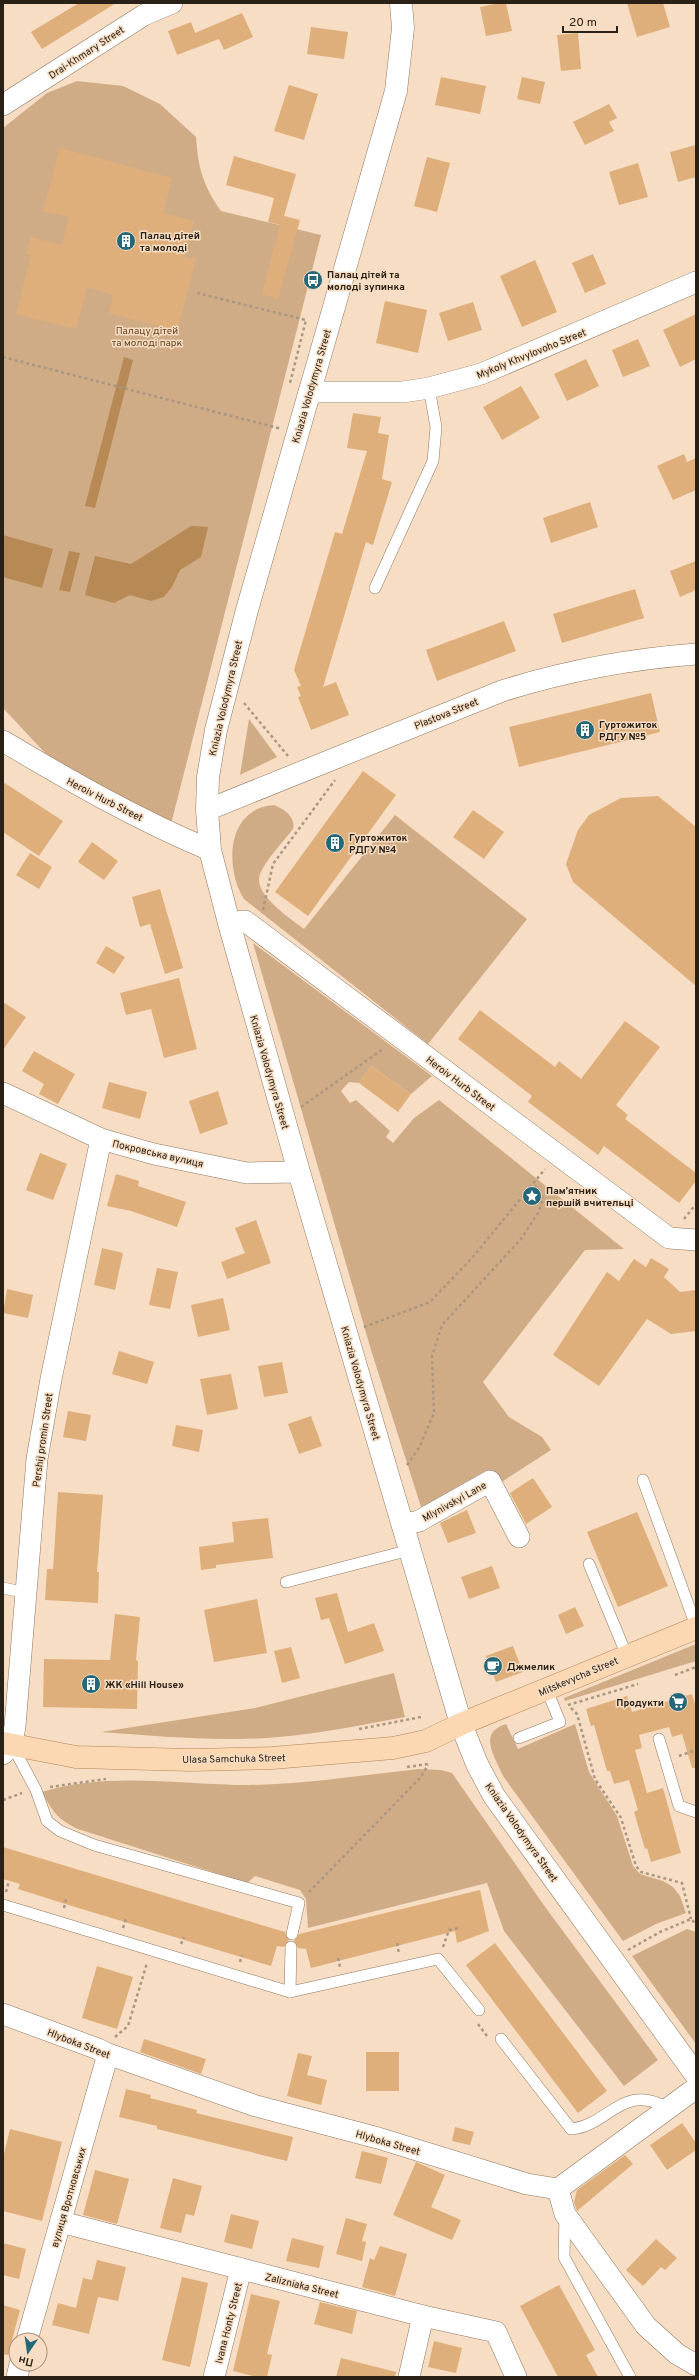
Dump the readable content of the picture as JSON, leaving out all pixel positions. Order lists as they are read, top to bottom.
{
  "streets": {
    "main road": ["Mitskevycha Street", "Ulasa Samchuka Street"],
    "street": [
      "Drai-Khmary Street",
      "Mykoly Khvylovoho Street",
      "Kniazia Volodymyra Street",
      "Plastova Street",
      "Heroiv Hurb Street",
      "Покровська вулиця",
      "Pershij promin Street",
      "Mlynivskyi Lane",
      "Hlyboka Street",
      "вулиця Вротновських",
      "Zalizniaka Street",
      "Ivana Honty Street"
    ]
  },
  "crossings": [
    ["Mykoly Khvylovoho Street", "Kniazia Volodymyra Street"],
    ["Kniazia Volodymyra Street", "Plastova Street"],
    ["Kniazia Volodymyra Street", "Heroiv Hurb Street"],
    ["Kniazia Volodymyra Street", "Покровська вулиця"],
    ["Kniazia Volodymyra Street", "Mlynivskyi Lane"],
    ["Kniazia Volodymyra Street", "Mitskevycha Street"],
    ["Kniazia Volodymyra Street", "Ulasa Samchuka Street"],
    ["Покровська вулиця", "Pershij promin Street"],
    ["Pershij promin Street", "Ulasa Samchuka Street"],
    ["Mitskevycha Street", "Ulasa Samchuka Street"],
    ["Hlyboka Street", "вулиця Вротновських"],
    ["вулиця Вротновських", "Zalizniaka Street"],
    ["Zalizniaka Street", "Ivana Honty Street"]
  ],
  "parks": ["Палацу дітей та молоді парк"],
  "places": {
    "building": [
      "Палац дітей та молоді",
      "Гуртожиток РДГУ №5",
      "Гуртожиток РДГУ №4",
      "ЖК «Hill House»"
    ],
    "bus stop": ["Палац дітей та молоді зупинка"],
    "place": ["Пам’ятник першій вчительці"],
    "cafe": ["Джмелик"],
    "supermarket": ["Продукти"]
  },
  "scale_bar": "20 m",
  "north": "bottom"
}
